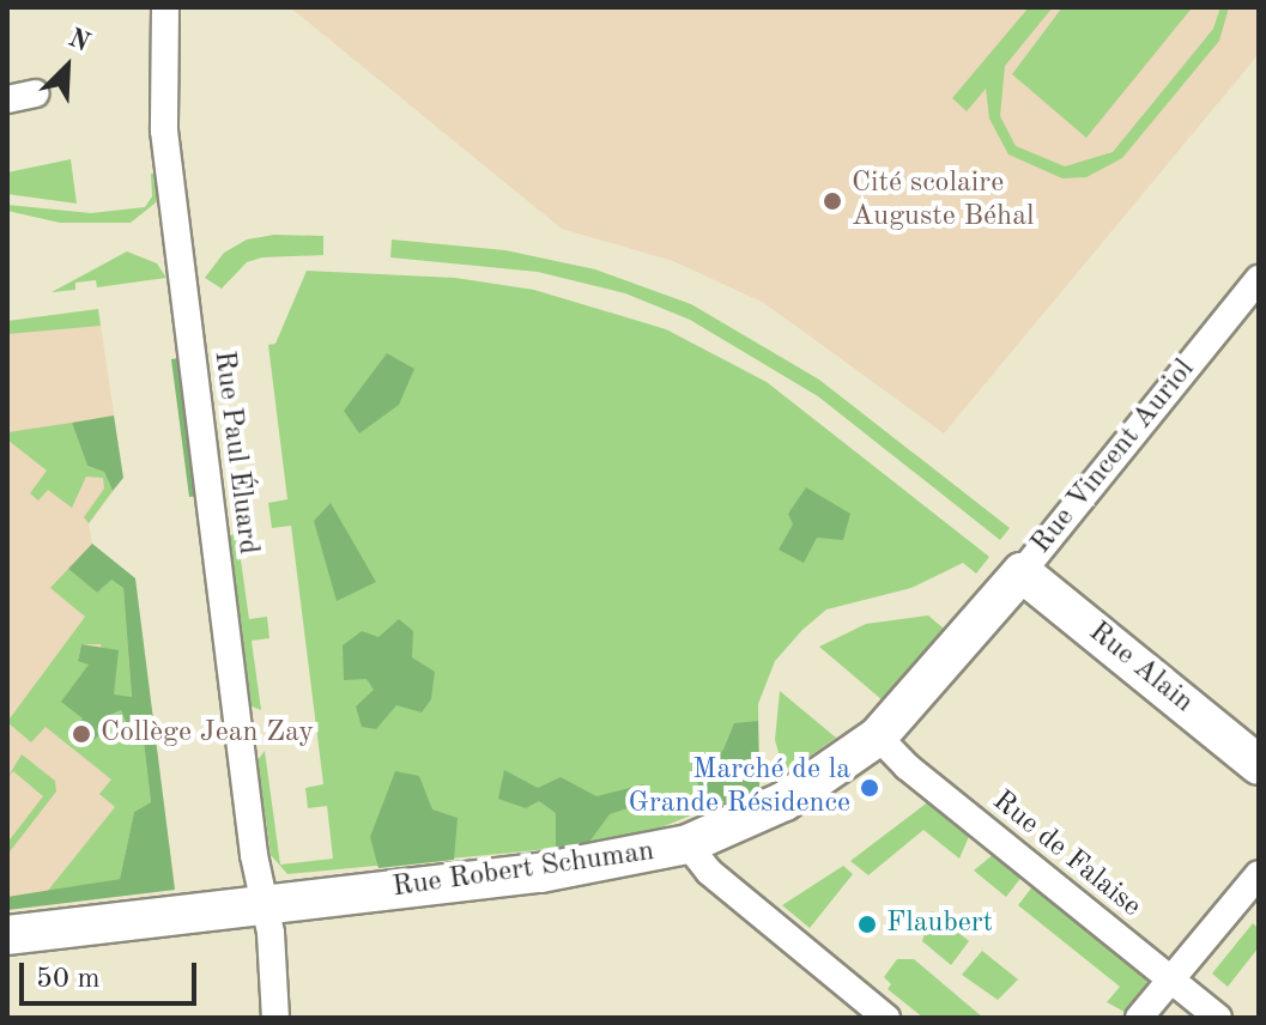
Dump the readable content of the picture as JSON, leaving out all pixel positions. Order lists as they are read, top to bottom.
{
  "streets": {
    "street": [
      "Rue Paul Éluard",
      "Rue Vincent Auriol",
      "Rue Alain",
      "Rue de Falaise",
      "Rue Robert Schuman"
    ]
  },
  "crossings": [
    ["Rue Paul Éluard", "Rue Robert Schuman"],
    ["Rue Vincent Auriol", "Rue Alain"],
    ["Rue Vincent Auriol", "Rue Robert Schuman"],
    ["Rue de Falaise", "Rue Robert Schuman"]
  ],
  "places": [
    "Cité scolaire Auguste Béhal",
    "Collège Jean Zay",
    "Marché de la Grande Résidence",
    "Flaubert"
  ],
  "scale_bar": "50 m",
  "north": "top right"
}
